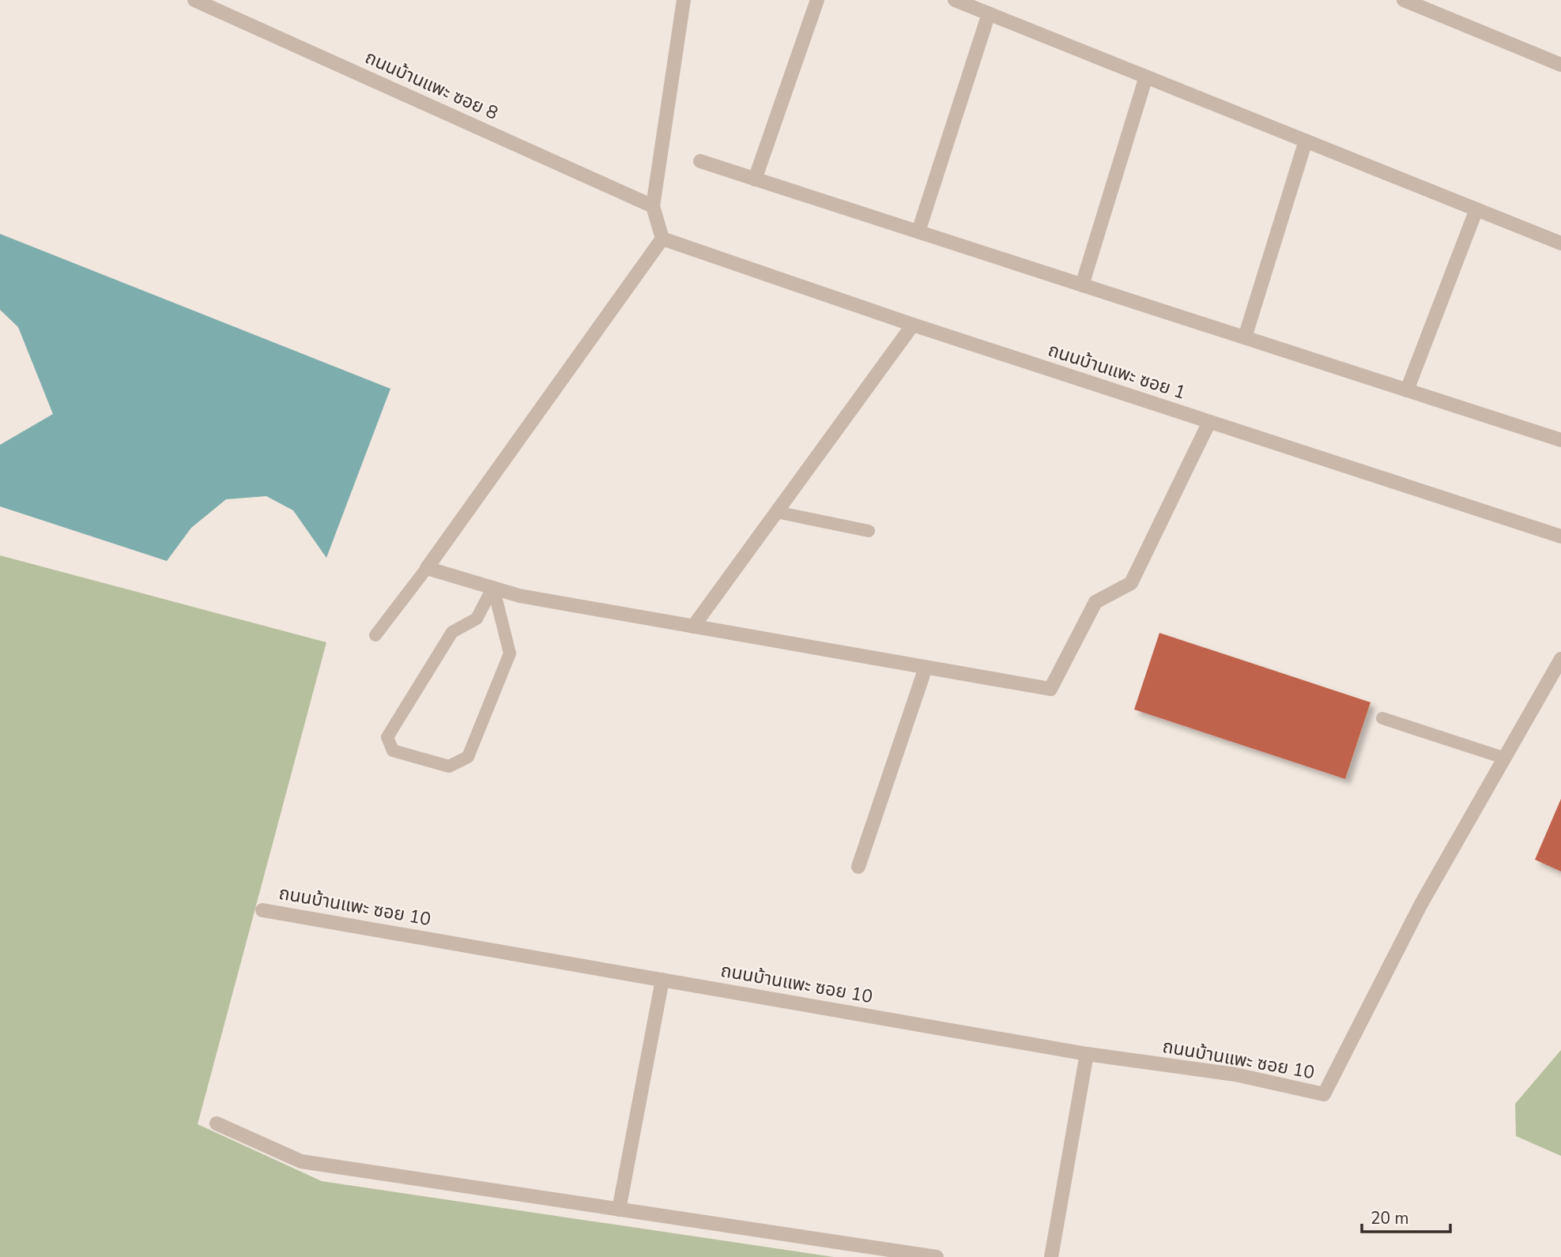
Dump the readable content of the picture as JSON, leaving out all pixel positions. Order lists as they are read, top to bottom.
{
  "streets": {
    "street": ["ถนนบ้านแพะ ซอย 8", "ถนนบ้านแพะ ซอย 1", "ถนนบ้านแพะ ซอย 10"]
  },
  "scale_bar": "20 m"
}
